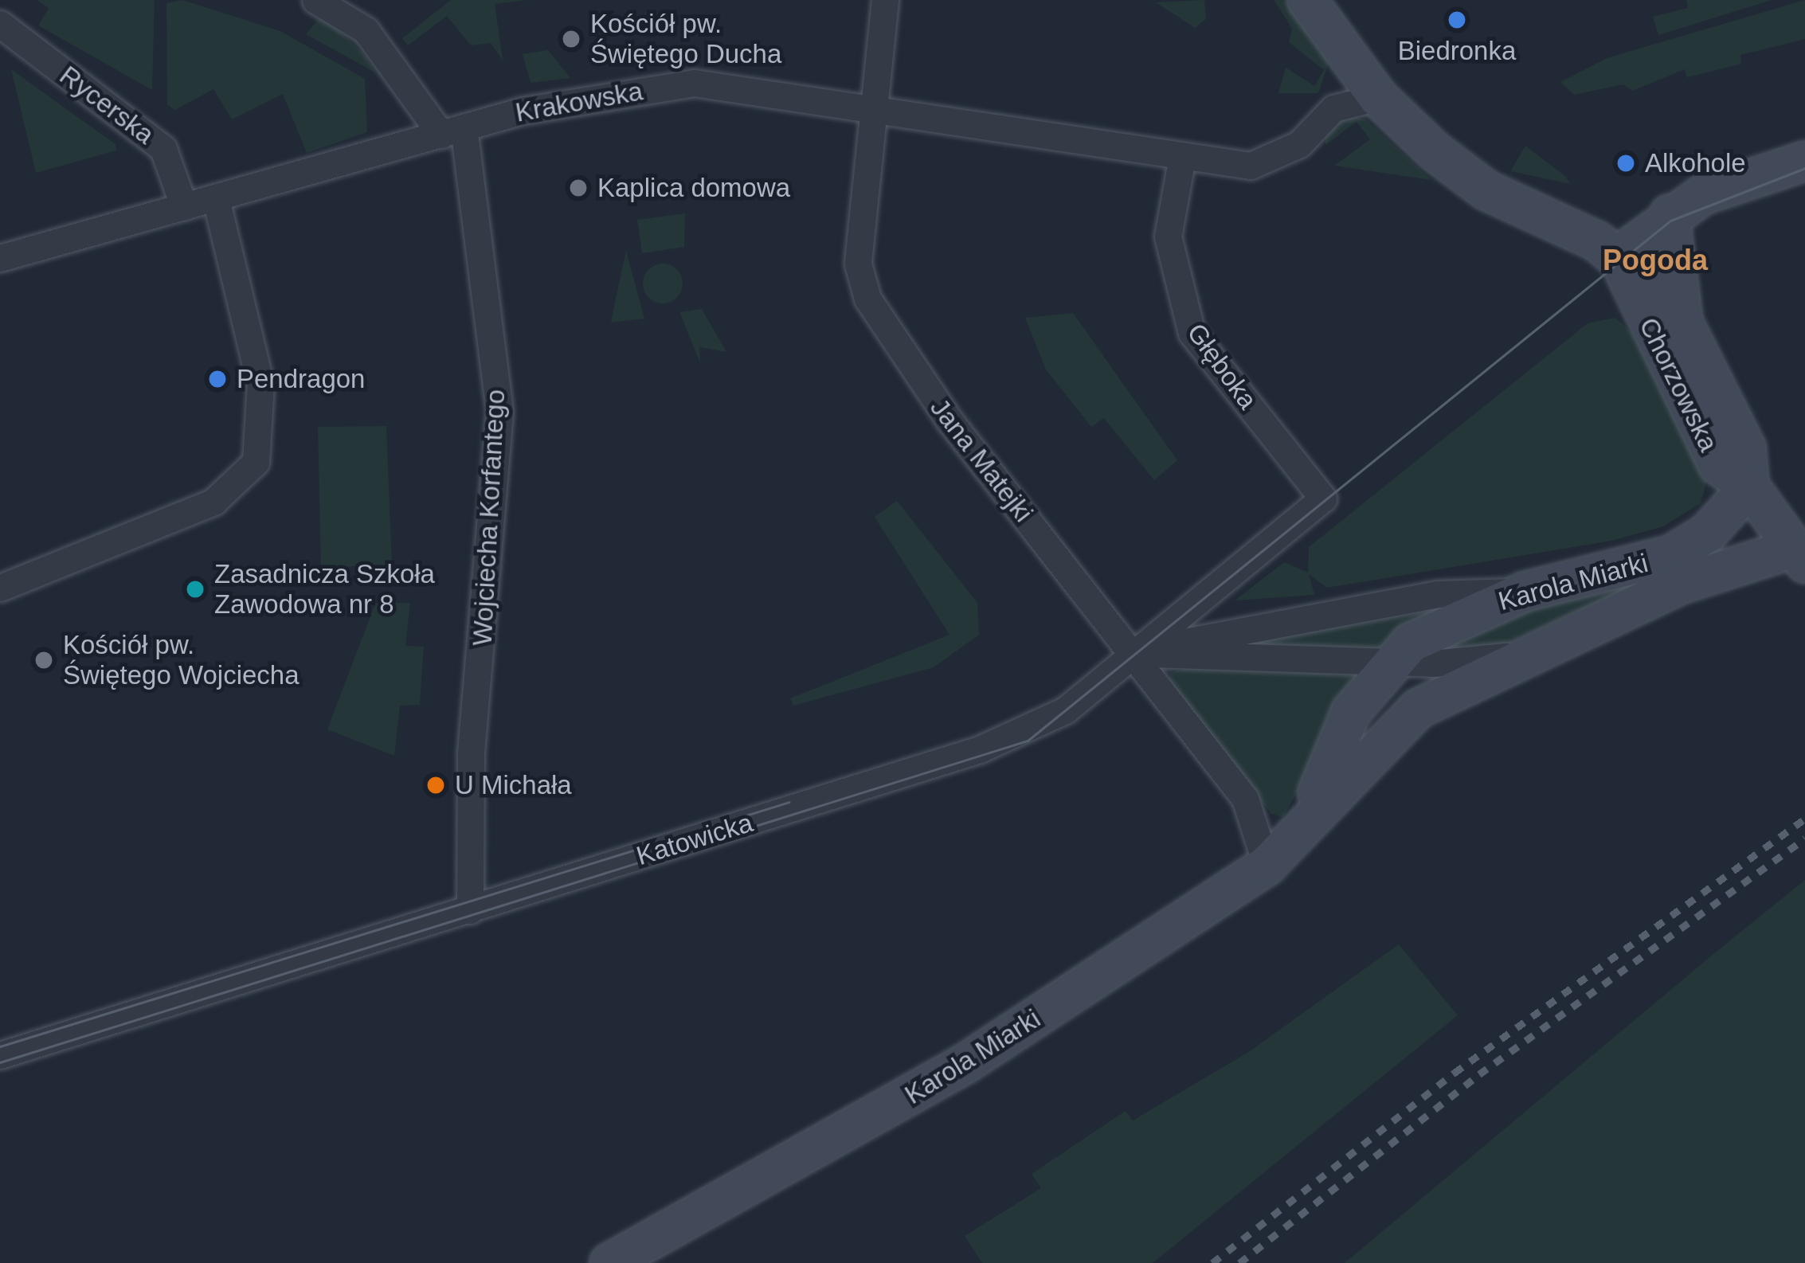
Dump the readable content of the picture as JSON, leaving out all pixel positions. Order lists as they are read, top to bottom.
{
  "streets": {
    "main road": ["Chorzowska", "Karola Miarki"],
    "street": [
      "Krakowska",
      "Rycerska",
      "Głęboka",
      "Jana Matejki",
      "Wojciecha Korfantego",
      "Katowicka"
    ]
  },
  "crossings": [
    ["Krakowska", "Rycerska"],
    ["Krakowska", "Głęboka"],
    ["Krakowska", "Jana Matejki"],
    ["Krakowska", "Wojciecha Korfantego"],
    ["Głęboka", "Katowicka"],
    ["Chorzowska", "Karola Miarki"],
    ["Jana Matejki", "Karola Miarki"],
    ["Jana Matejki", "Katowicka"],
    ["Wojciecha Korfantego", "Katowicka"]
  ],
  "districts": ["Pogoda"],
  "places": [
    "Biedronka",
    "Kościół pw. Świętego Ducha",
    "Alkohole",
    "Kaplica domowa",
    "Pendragon",
    "Zasadnicza Szkoła Zawodowa nr 8",
    "Kościół pw. Świętego Wojciecha",
    "U Michała"
  ]
}
